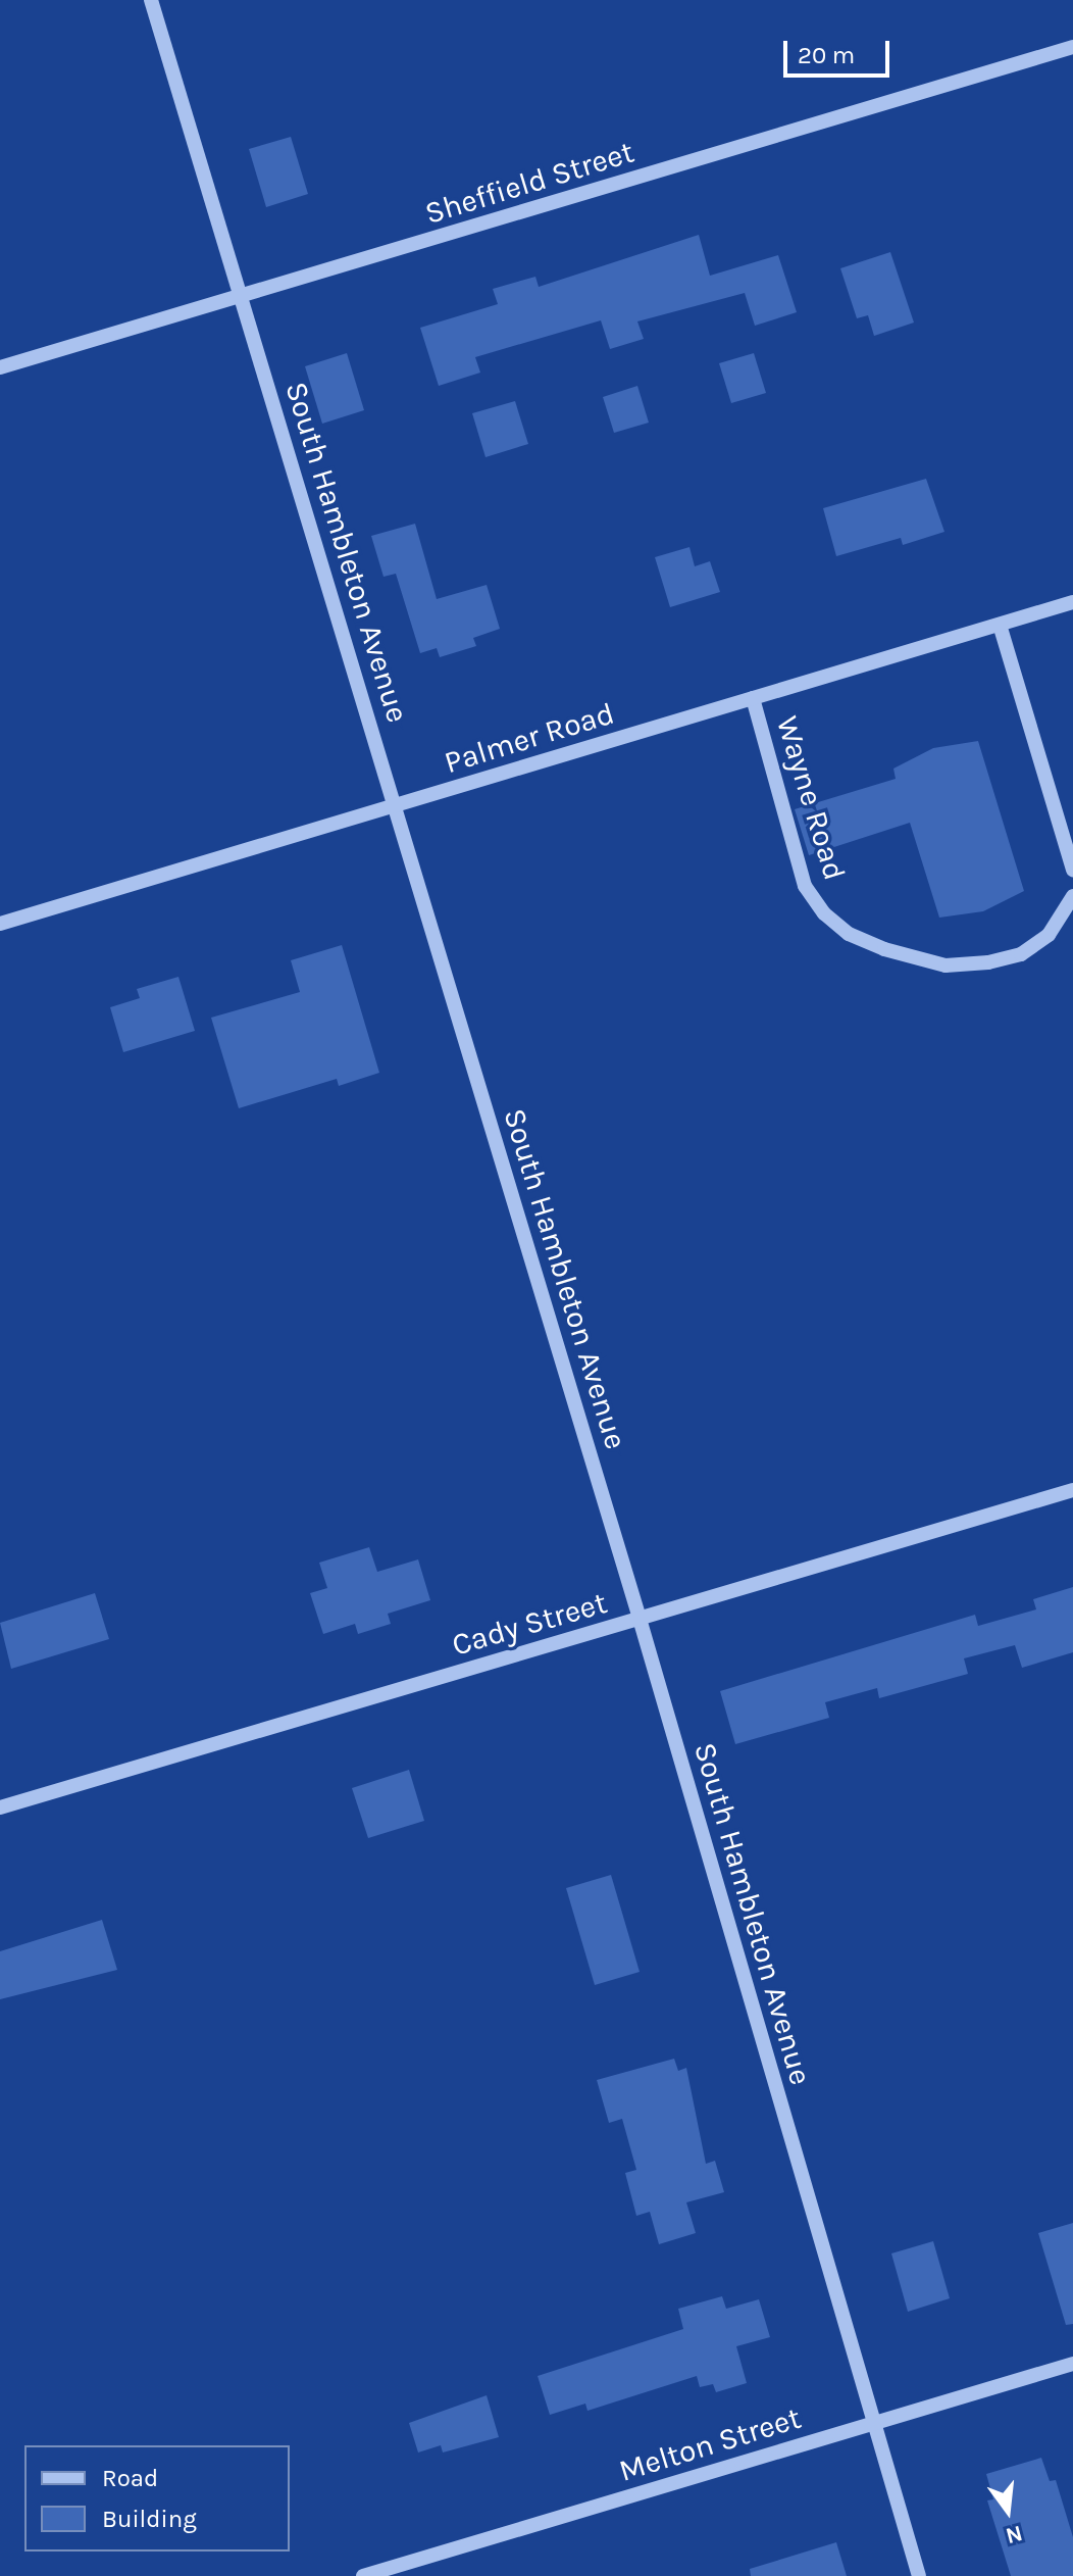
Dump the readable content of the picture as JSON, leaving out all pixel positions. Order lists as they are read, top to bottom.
{
  "streets": {
    "street": [
      "Sheffield Street",
      "South Hambleton Avenue",
      "Palmer Road",
      "Wayne Road",
      "Cady Street",
      "Melton Street"
    ]
  },
  "crossings": [
    ["Sheffield Street", "South Hambleton Avenue"],
    ["South Hambleton Avenue", "Palmer Road"],
    ["South Hambleton Avenue", "Cady Street"],
    ["South Hambleton Avenue", "Melton Street"],
    ["Palmer Road", "Wayne Road"]
  ],
  "legend": ["Road", "Building"],
  "scale_bar": "20 m",
  "north": "bottom"
}
